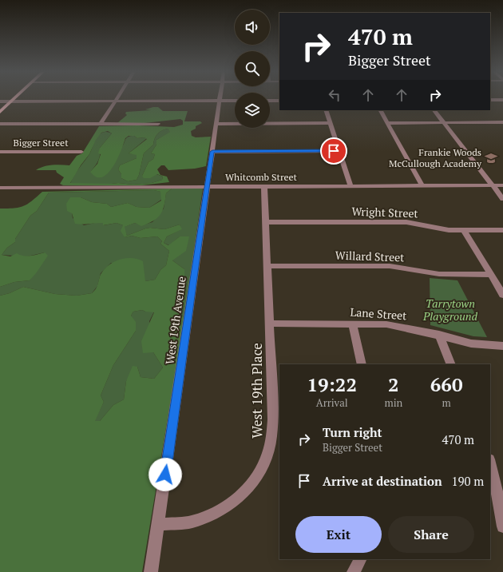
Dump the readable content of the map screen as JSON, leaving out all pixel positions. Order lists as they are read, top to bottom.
{
  "streets": {
    "street": [
      "Bigger Street",
      "Whitcomb Street",
      "Wright Street",
      "Willard Street",
      "Lane Street",
      "West 19th Avenue",
      "West 19th Place"
    ]
  },
  "crossings": [
    ["Whitcomb Street", "West 19th Avenue"],
    ["Whitcomb Street", "West 19th Place"],
    ["Wright Street", "West 19th Place"],
    ["Willard Street", "West 19th Place"],
    ["Lane Street", "West 19th Place"],
    ["West 19th Avenue", "West 19th Place"]
  ],
  "parks": ["Tarrytown Playground"],
  "places": {
    "school or university": ["Frankie Woods McCullough Academy"]
  },
  "page": {
    "turn": ["470 m", "Bigger Street"],
    "eta": [
      "19:22",
      "Arrival",
      "2",
      "min",
      "660",
      "m"
    ],
    "list": [
      {
        "name": "Turn right",
        "note": "Bigger Street",
        "value": "470 m"
      },
      {
        "name": "Arrive at destination",
        "value": "190 m"
      }
    ],
    "buttons": ["Exit", "Share"]
  }
}
